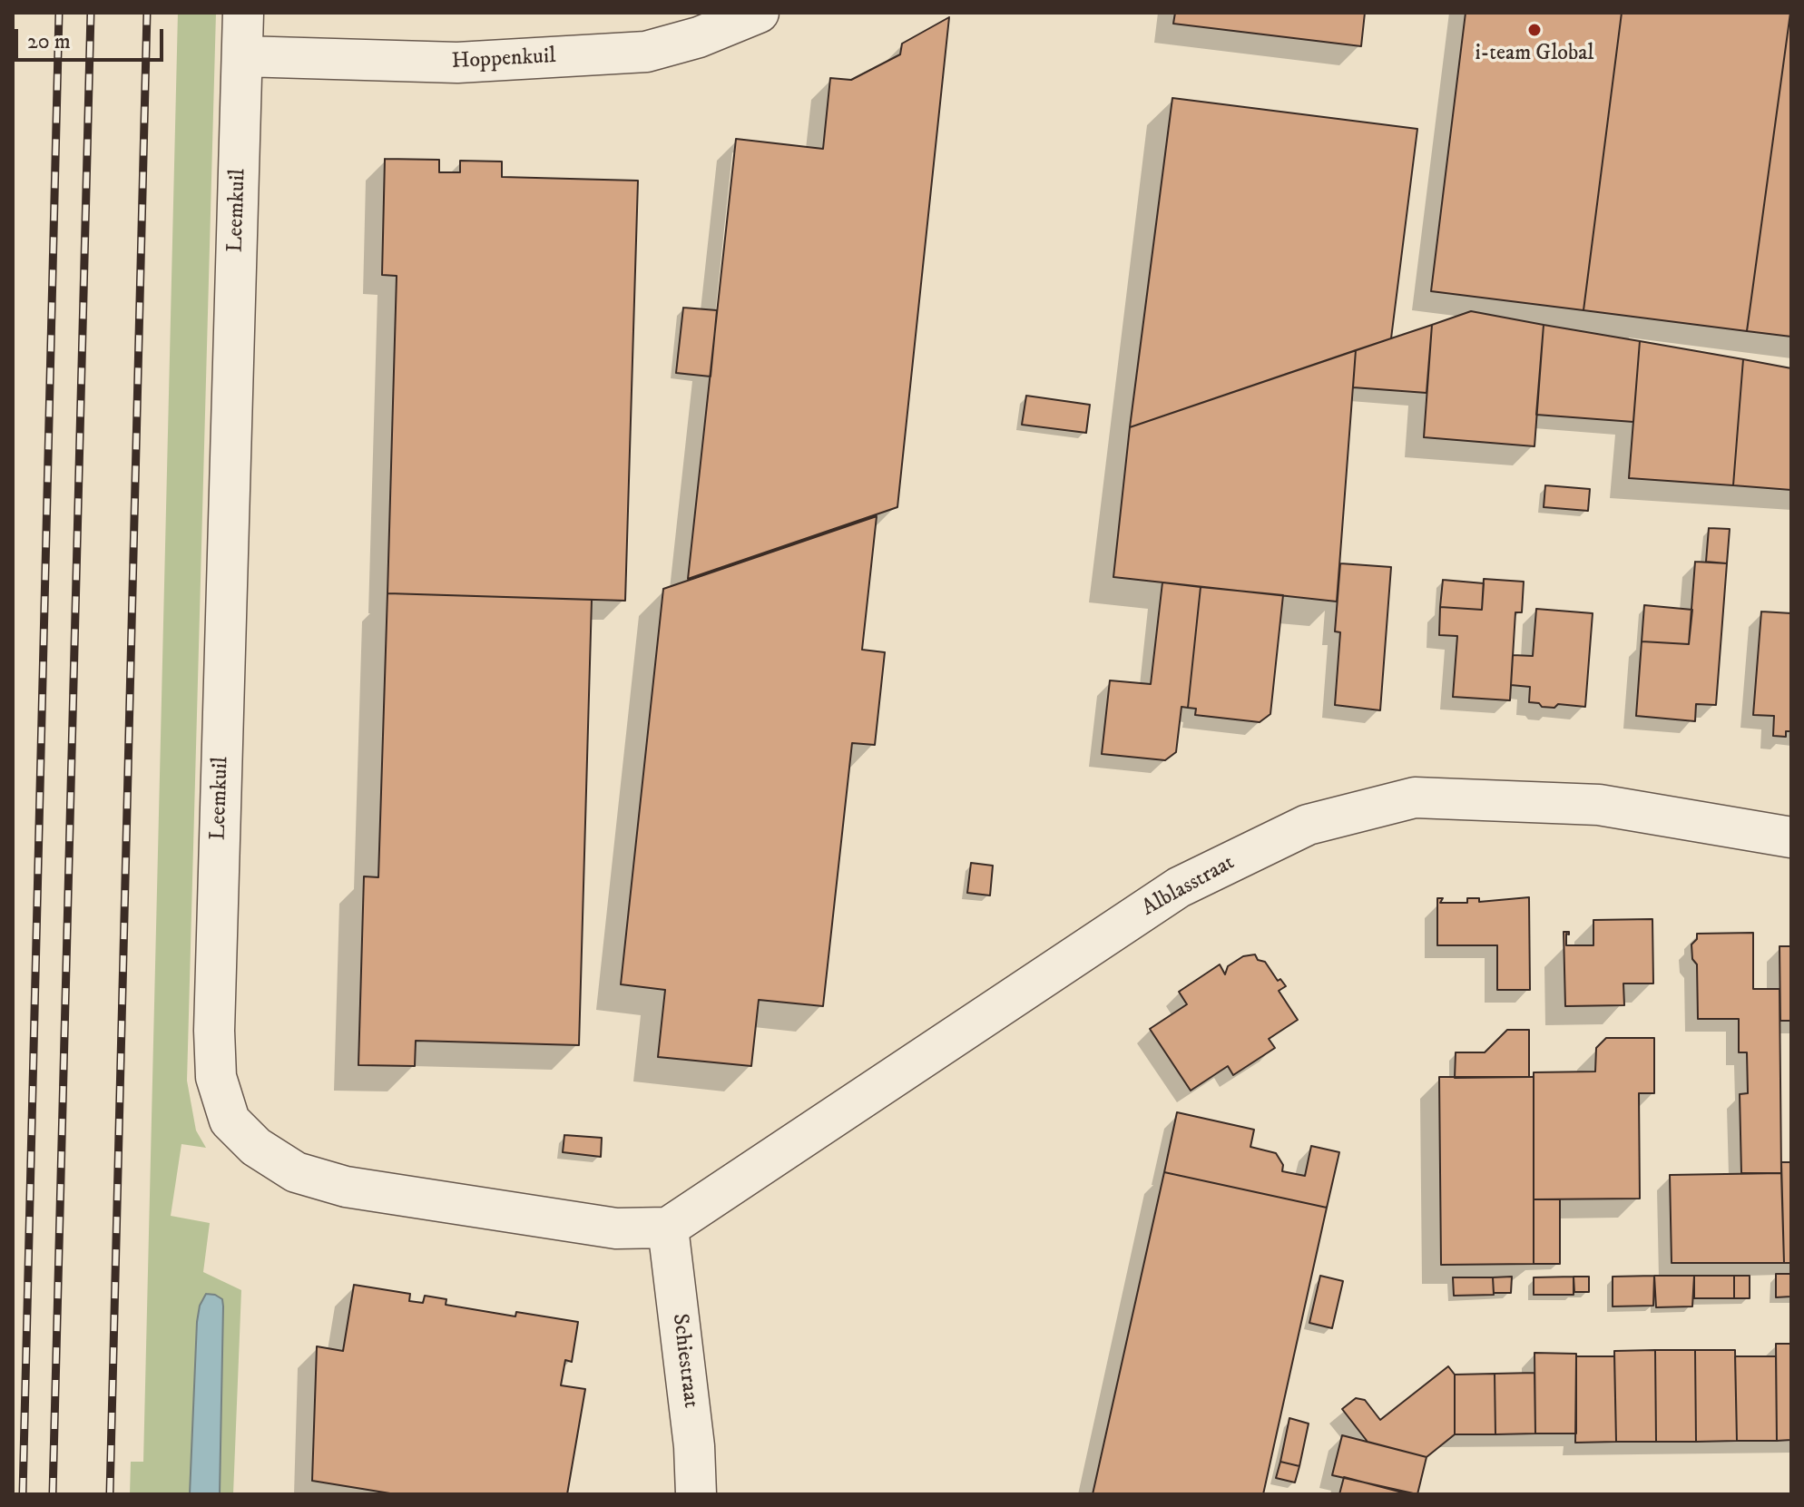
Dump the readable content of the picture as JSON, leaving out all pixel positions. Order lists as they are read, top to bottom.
{
  "streets": {
    "street": [
      "Hoppenkuil",
      "Leemkuil",
      "Alblasstraat",
      "Schiestraat"
    ]
  },
  "crossings": [
    ["Hoppenkuil", "Leemkuil"],
    ["Leemkuil", "Alblasstraat"],
    ["Leemkuil", "Schiestraat"],
    ["Alblasstraat", "Schiestraat"]
  ],
  "places": ["i-team Global"],
  "scale_bar": "20 m"
}
